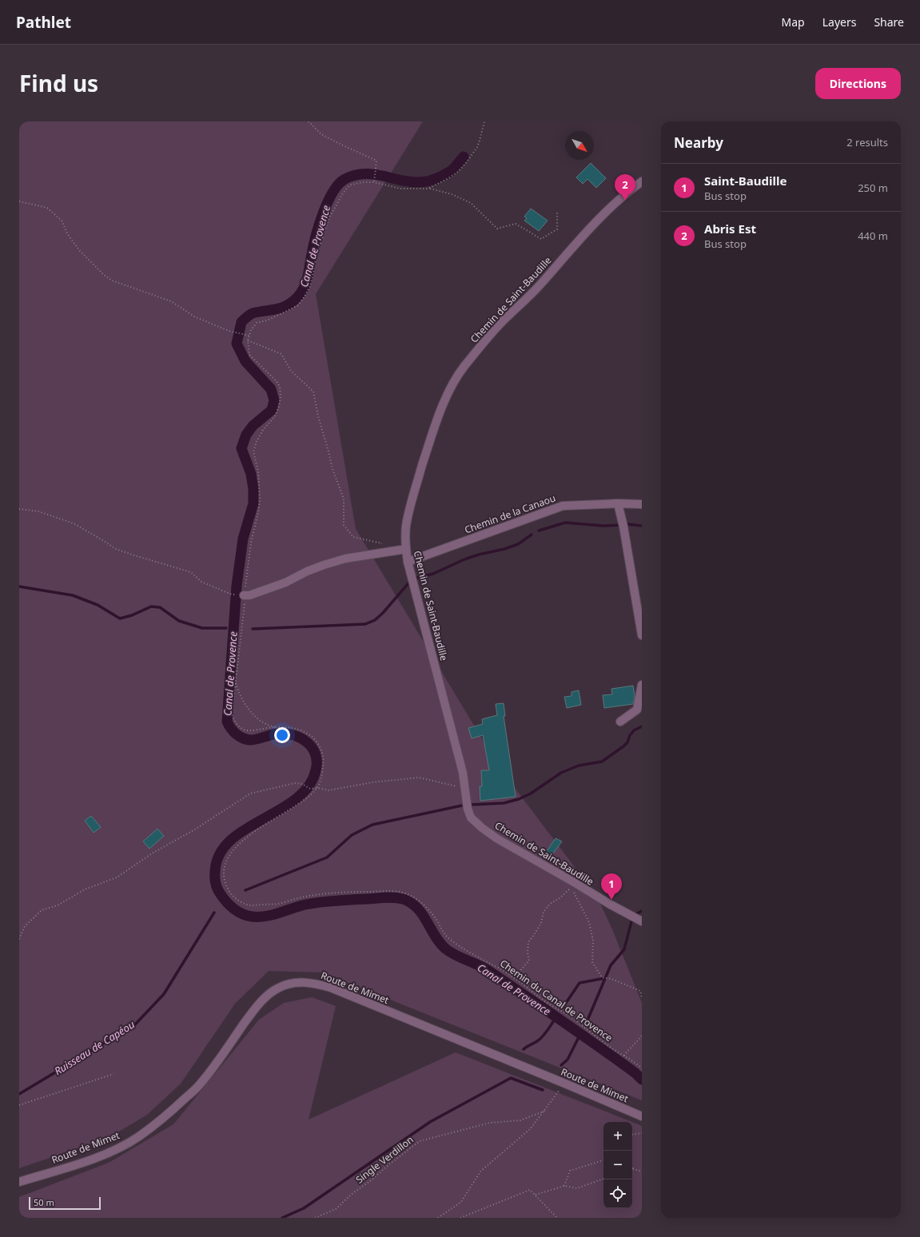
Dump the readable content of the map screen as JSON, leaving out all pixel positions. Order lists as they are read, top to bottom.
{
  "streets": {
    "street": ["Chemin de Saint-Baudille", "Chemin de la Canaou", "Route de Mimet"],
    "path": ["Chemin du Canal de Provence", "Single Verdillon"]
  },
  "crossings": [
    ["Chemin de Saint-Baudille", "Chemin de la Canaou"]
  ],
  "water": ["Canal de Provence", "Ruisseau de Capéou"],
  "scale_bar": "50 m",
  "north": "bottom right",
  "page": {
    "header": "Pathlet",
    "nav": ["Map", "Layers", "Share"],
    "title": "Find us",
    "buttons": "Directions",
    "heading": ["Nearby", "2 results"],
    "list": [
      {
        "mark": "1",
        "name": "Saint-Baudille",
        "note": "Bus stop",
        "value": "250 m"
      },
      {
        "mark": "2",
        "name": "Abris Est",
        "note": "Bus stop",
        "value": "440 m"
      }
    ],
    "pins": ["2", "1"],
    "map_buttons": ["+", "−"],
    "scale": "50 m"
  }
}
